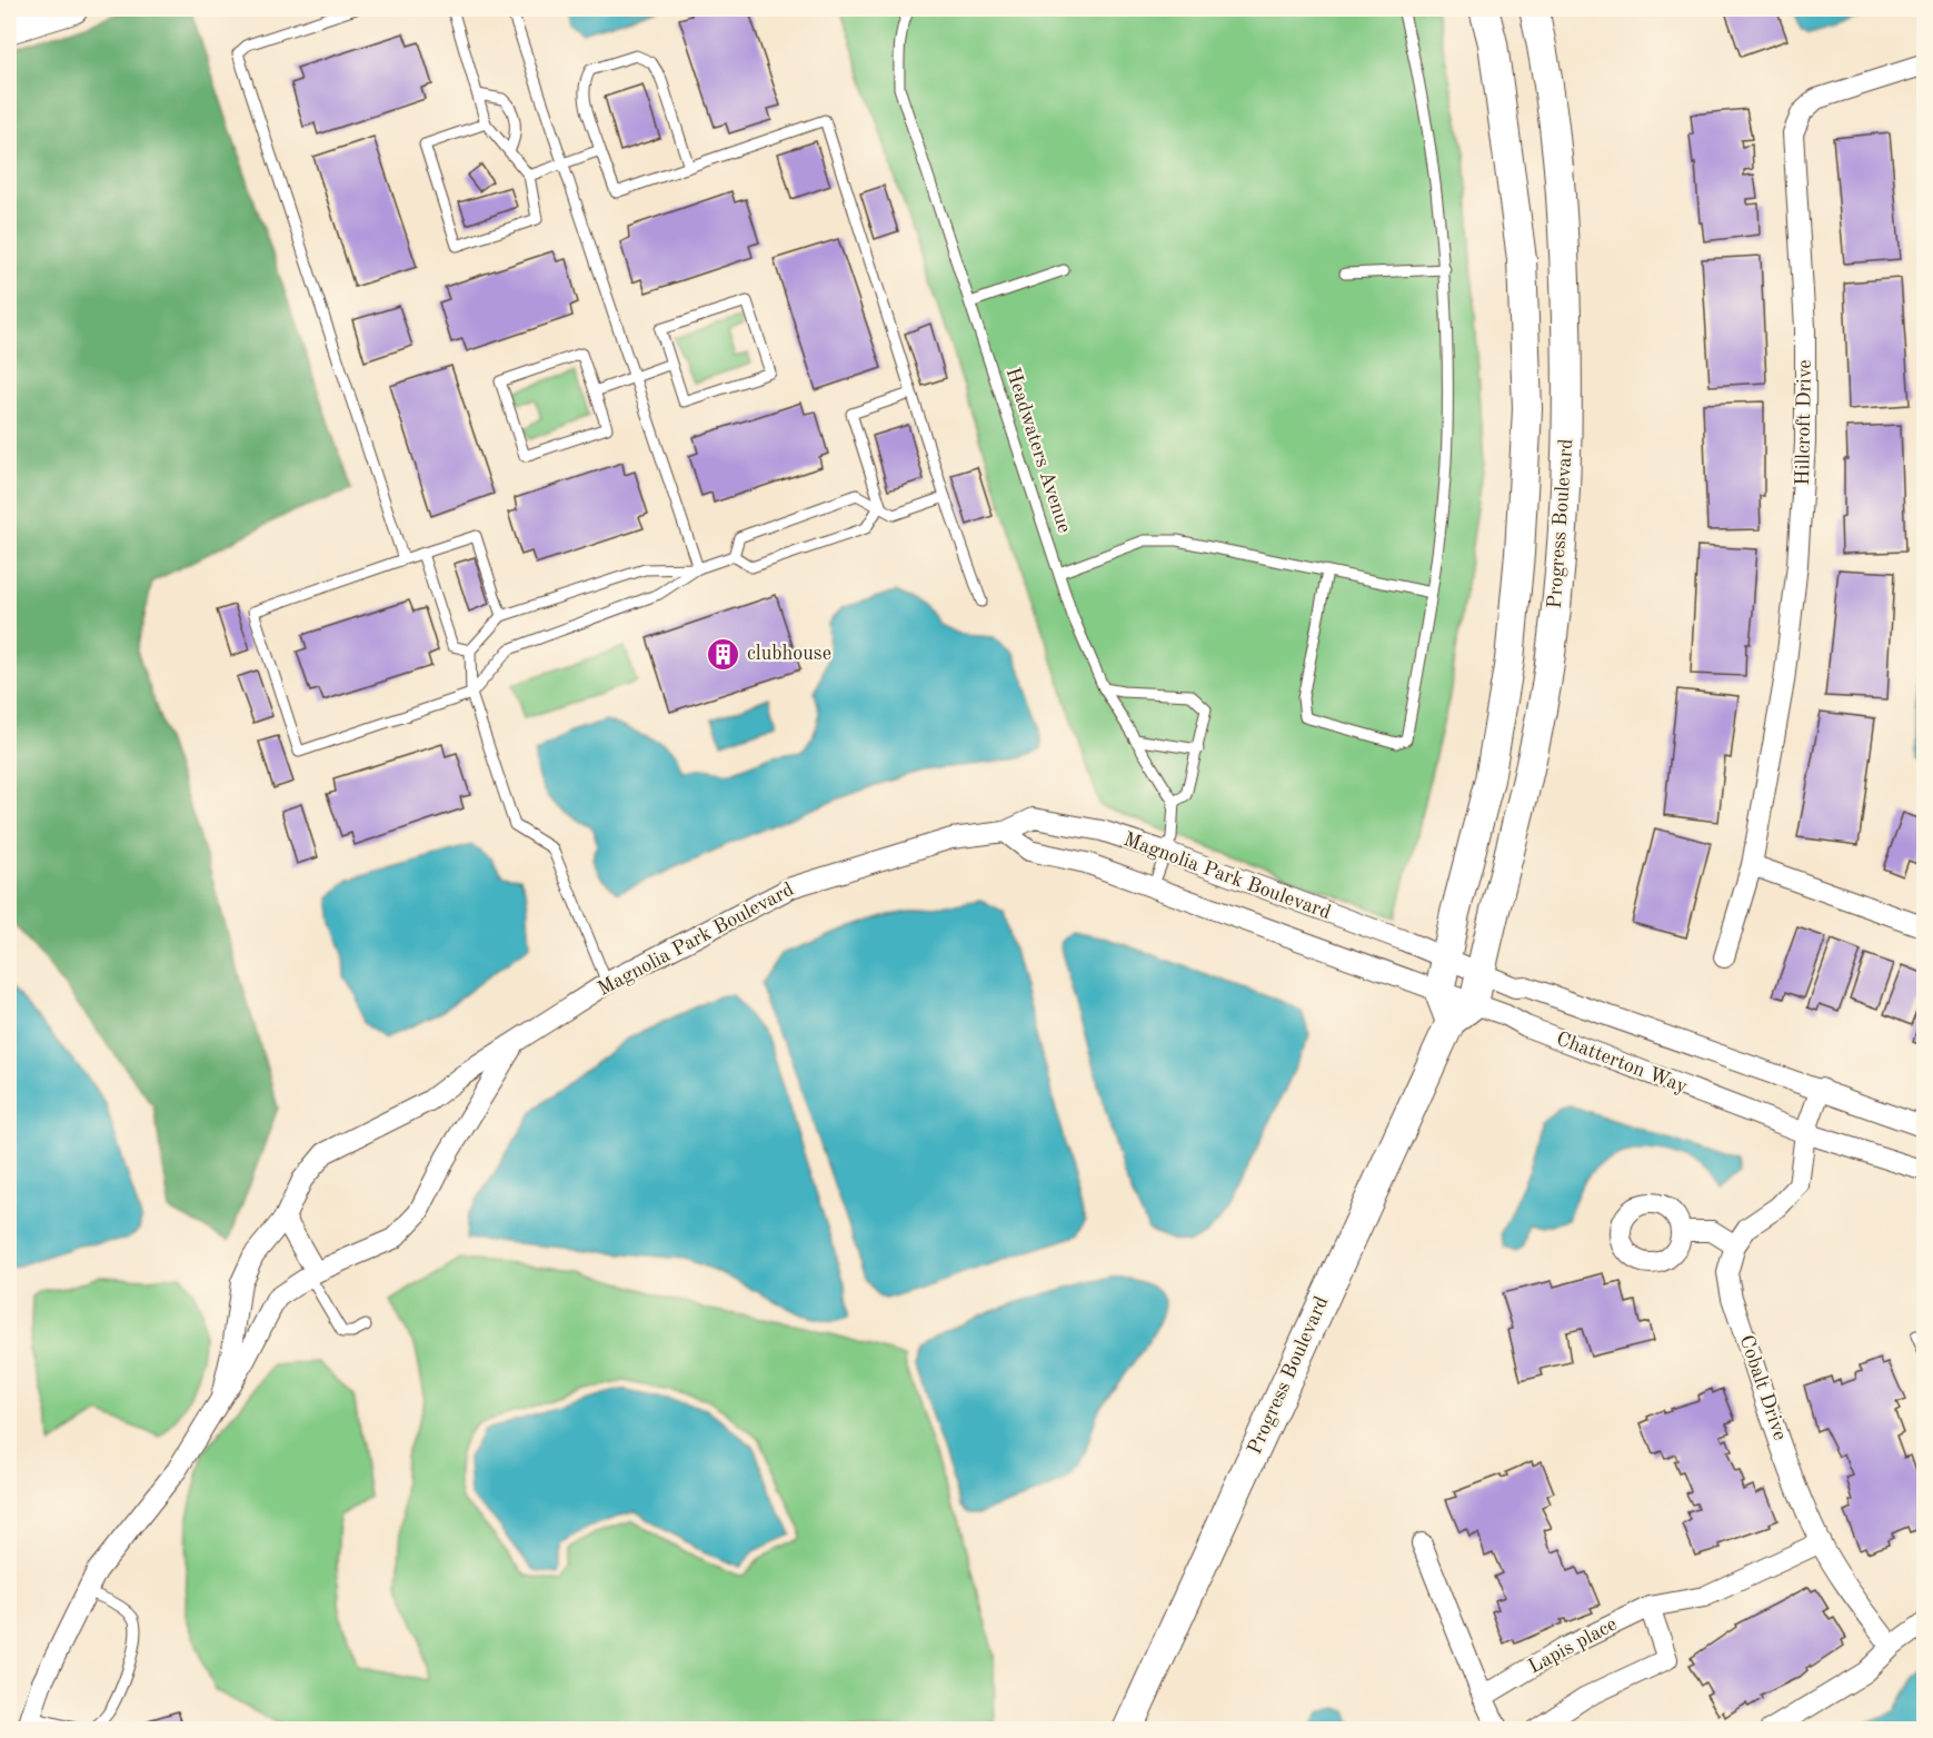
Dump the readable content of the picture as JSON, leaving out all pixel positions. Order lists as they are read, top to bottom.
{
  "streets": {
    "main road": ["Progress Boulevard"],
    "street": [
      "Hillcroft Drive",
      "Magnolia Park Boulevard",
      "Chatterton Way",
      "Cobalt Drive",
      "Lapis place"
    ],
    "lane": ["Headwaters Avenue"]
  },
  "crossings": [
    ["Progress Boulevard", "Magnolia Park Boulevard"],
    ["Progress Boulevard", "Chatterton Way"],
    ["Magnolia Park Boulevard", "Chatterton Way"],
    ["Chatterton Way", "Cobalt Drive"],
    ["Cobalt Drive", "Lapis place"]
  ],
  "places": {
    "building": ["clubhouse"]
  }
}
